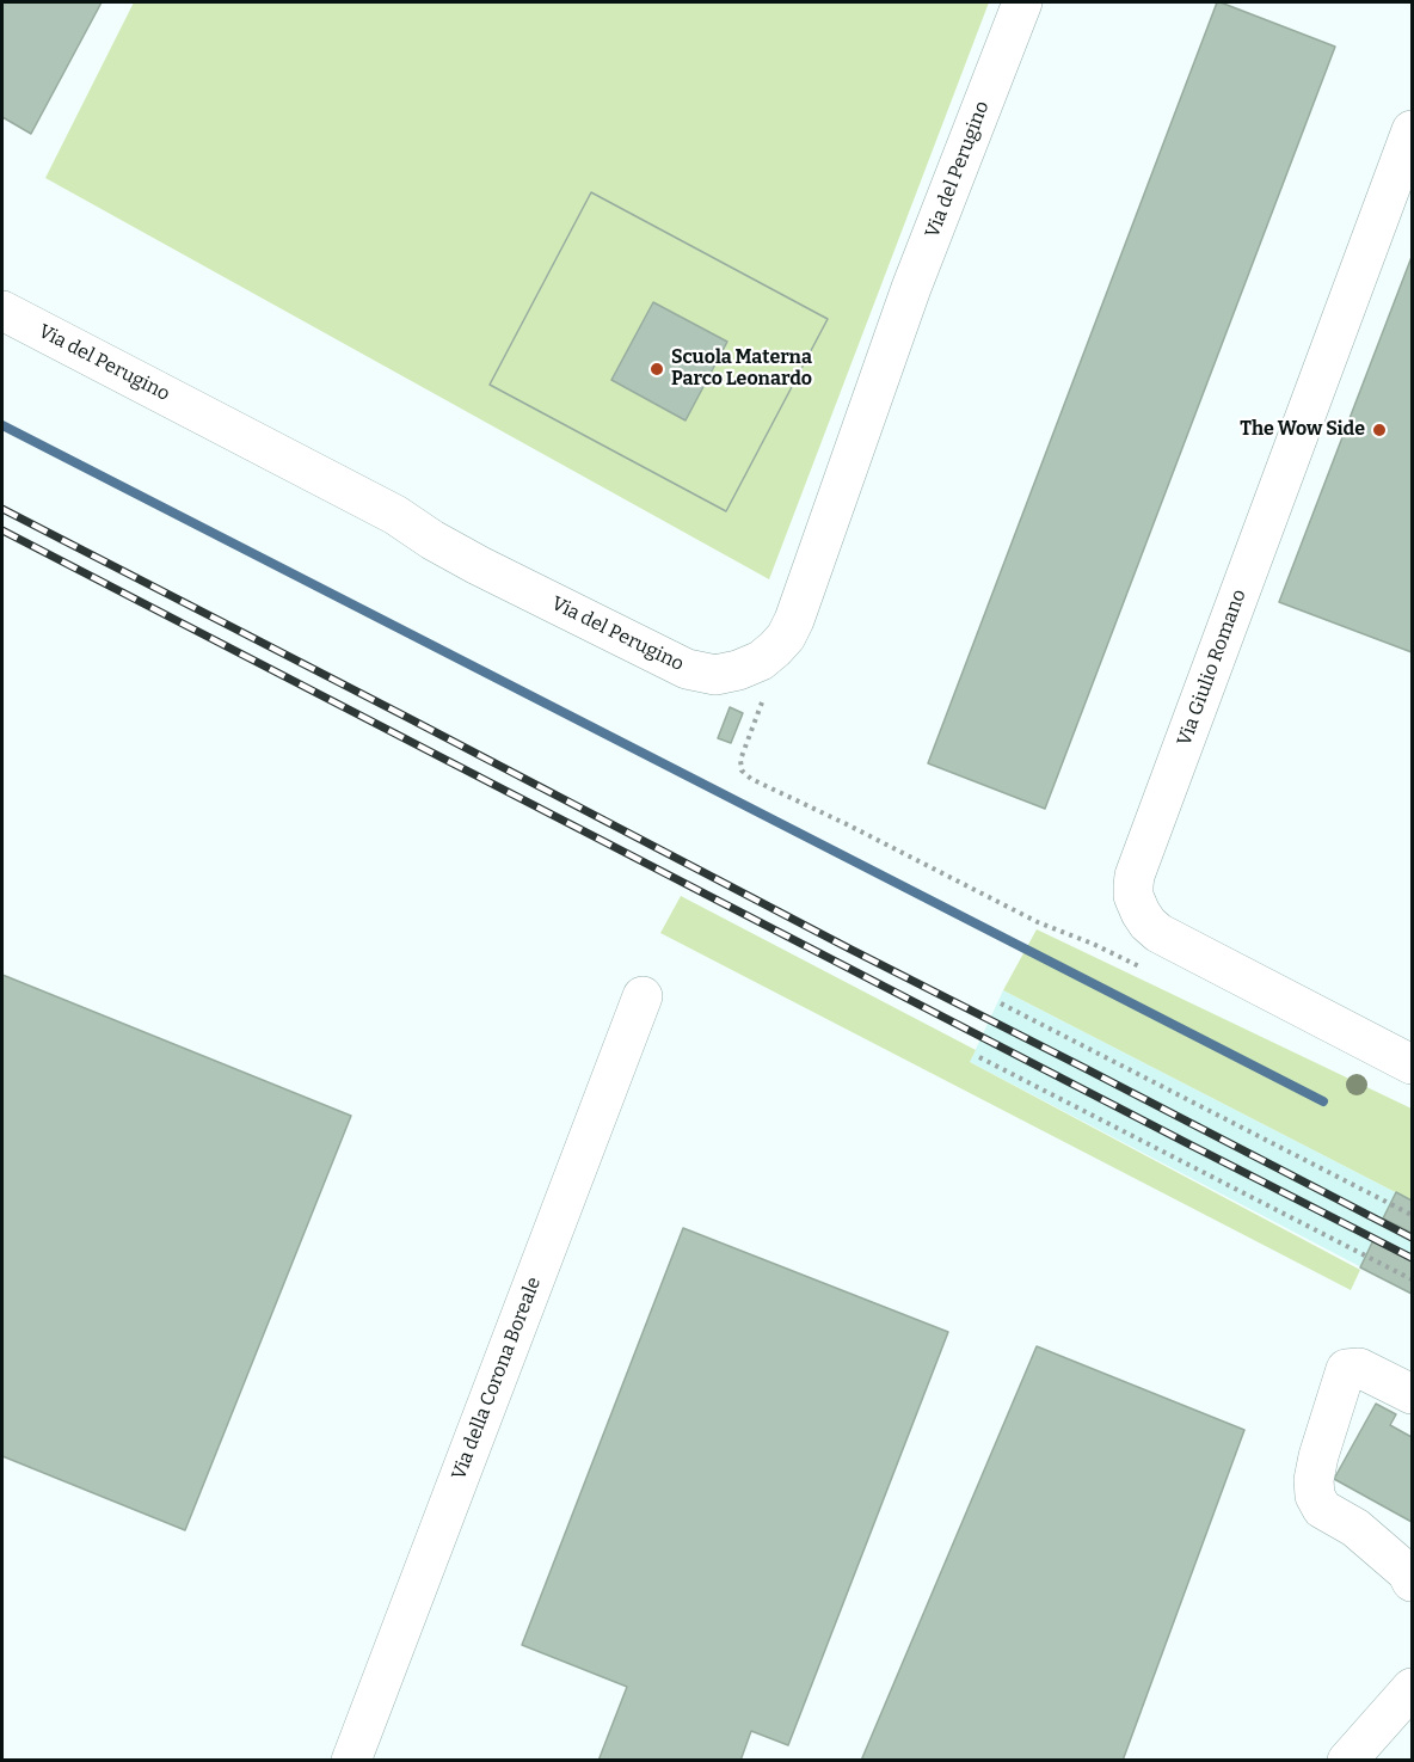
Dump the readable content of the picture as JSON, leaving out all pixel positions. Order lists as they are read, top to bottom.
{
  "streets": {
    "street": ["Via del Perugino", "Via Giulio Romano", "Via della Corona Boreale"]
  },
  "places": ["Scuola Materna Parco Leonardo", "The Wow Side"]
}
